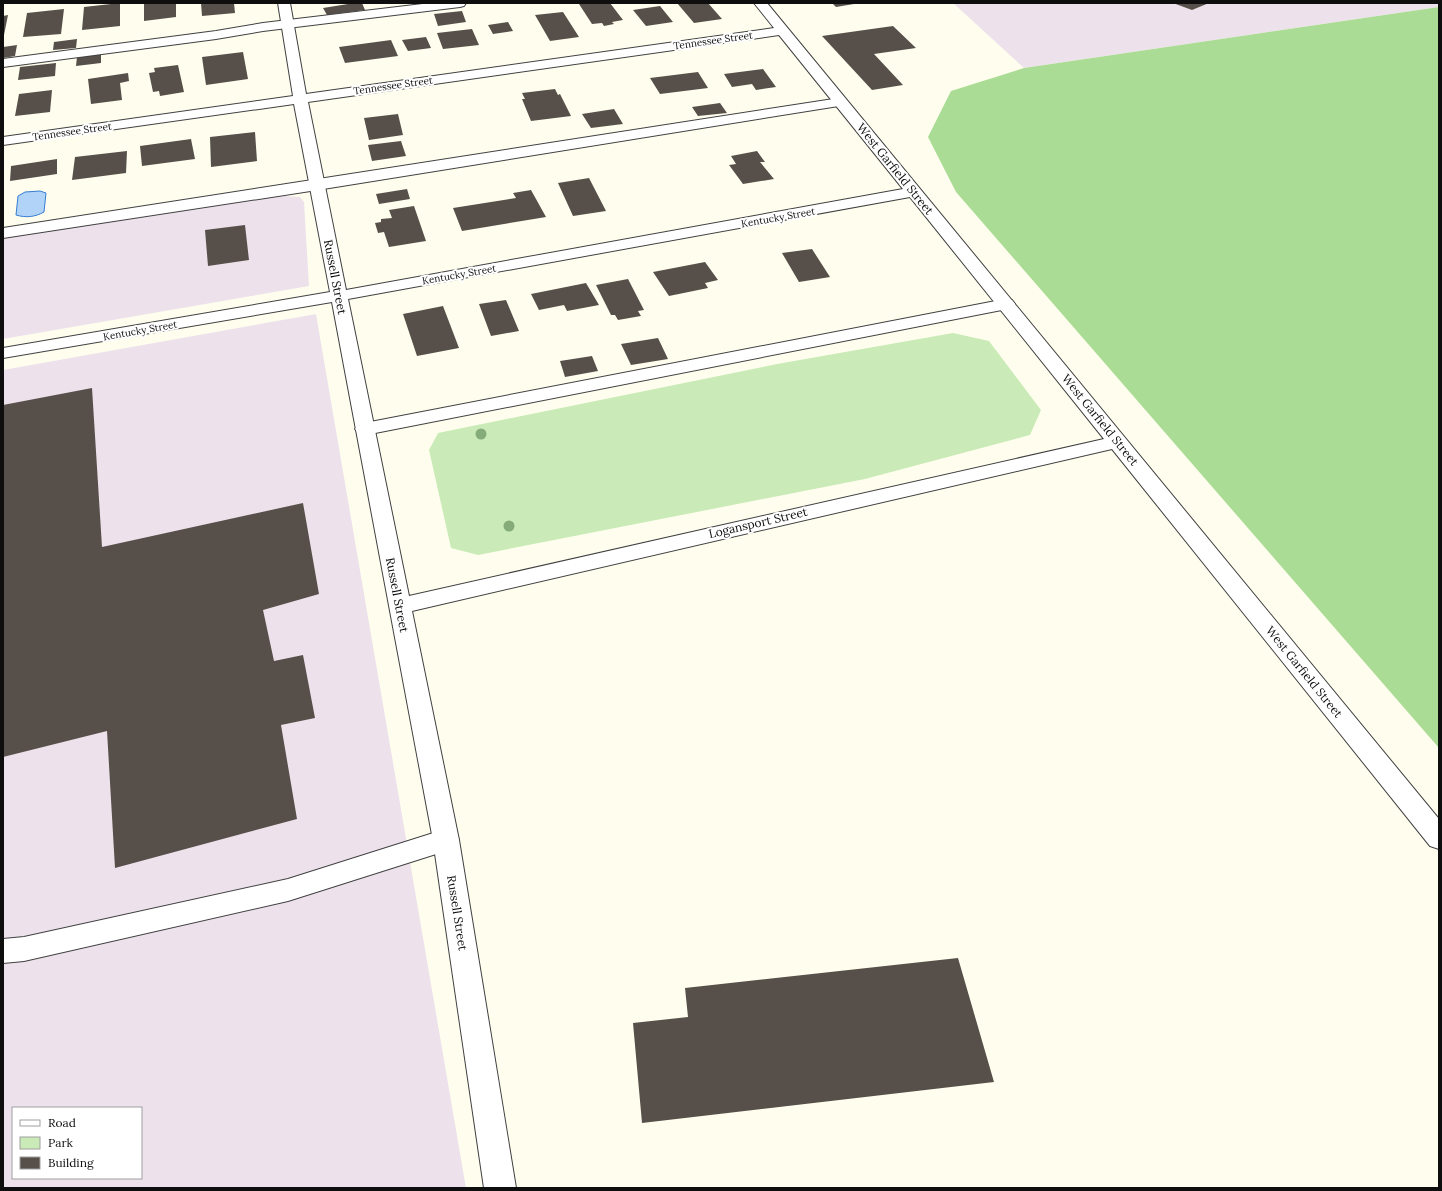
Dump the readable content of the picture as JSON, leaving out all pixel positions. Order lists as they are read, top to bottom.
{
  "streets": {
    "street": [
      "Tennessee Street",
      "West Garfield Street",
      "Kentucky Street",
      "Russell Street",
      "Logansport Street"
    ]
  },
  "crossings": [
    ["Tennessee Street", "West Garfield Street"],
    ["Tennessee Street", "Russell Street"],
    ["West Garfield Street", "Kentucky Street"],
    ["West Garfield Street", "Logansport Street"],
    ["Kentucky Street", "Russell Street"],
    ["Russell Street", "Logansport Street"]
  ],
  "legend": ["Road", "Park", "Building"]
}
